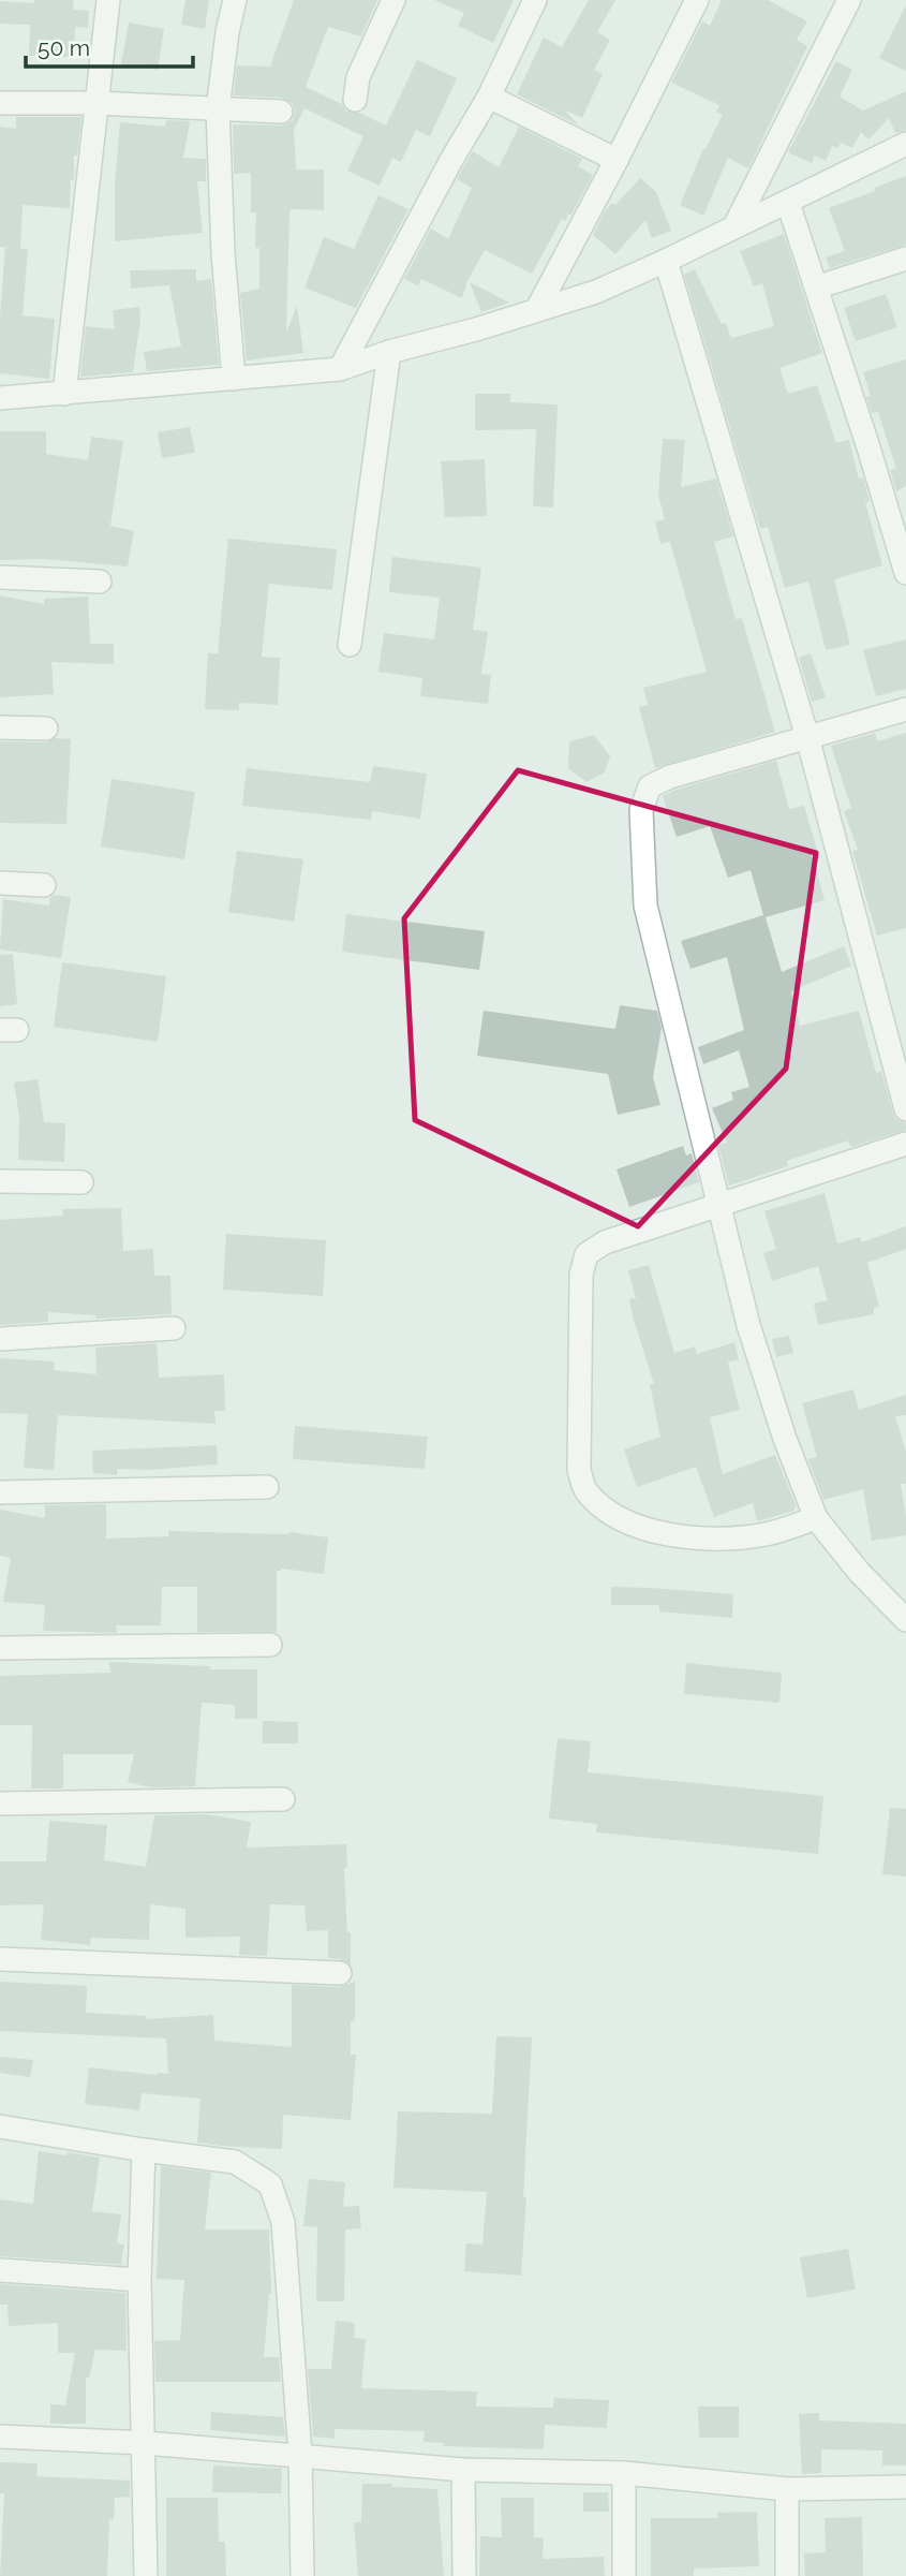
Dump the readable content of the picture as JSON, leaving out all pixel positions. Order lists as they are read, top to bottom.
{
  "scale_bar": "50 m"
}
